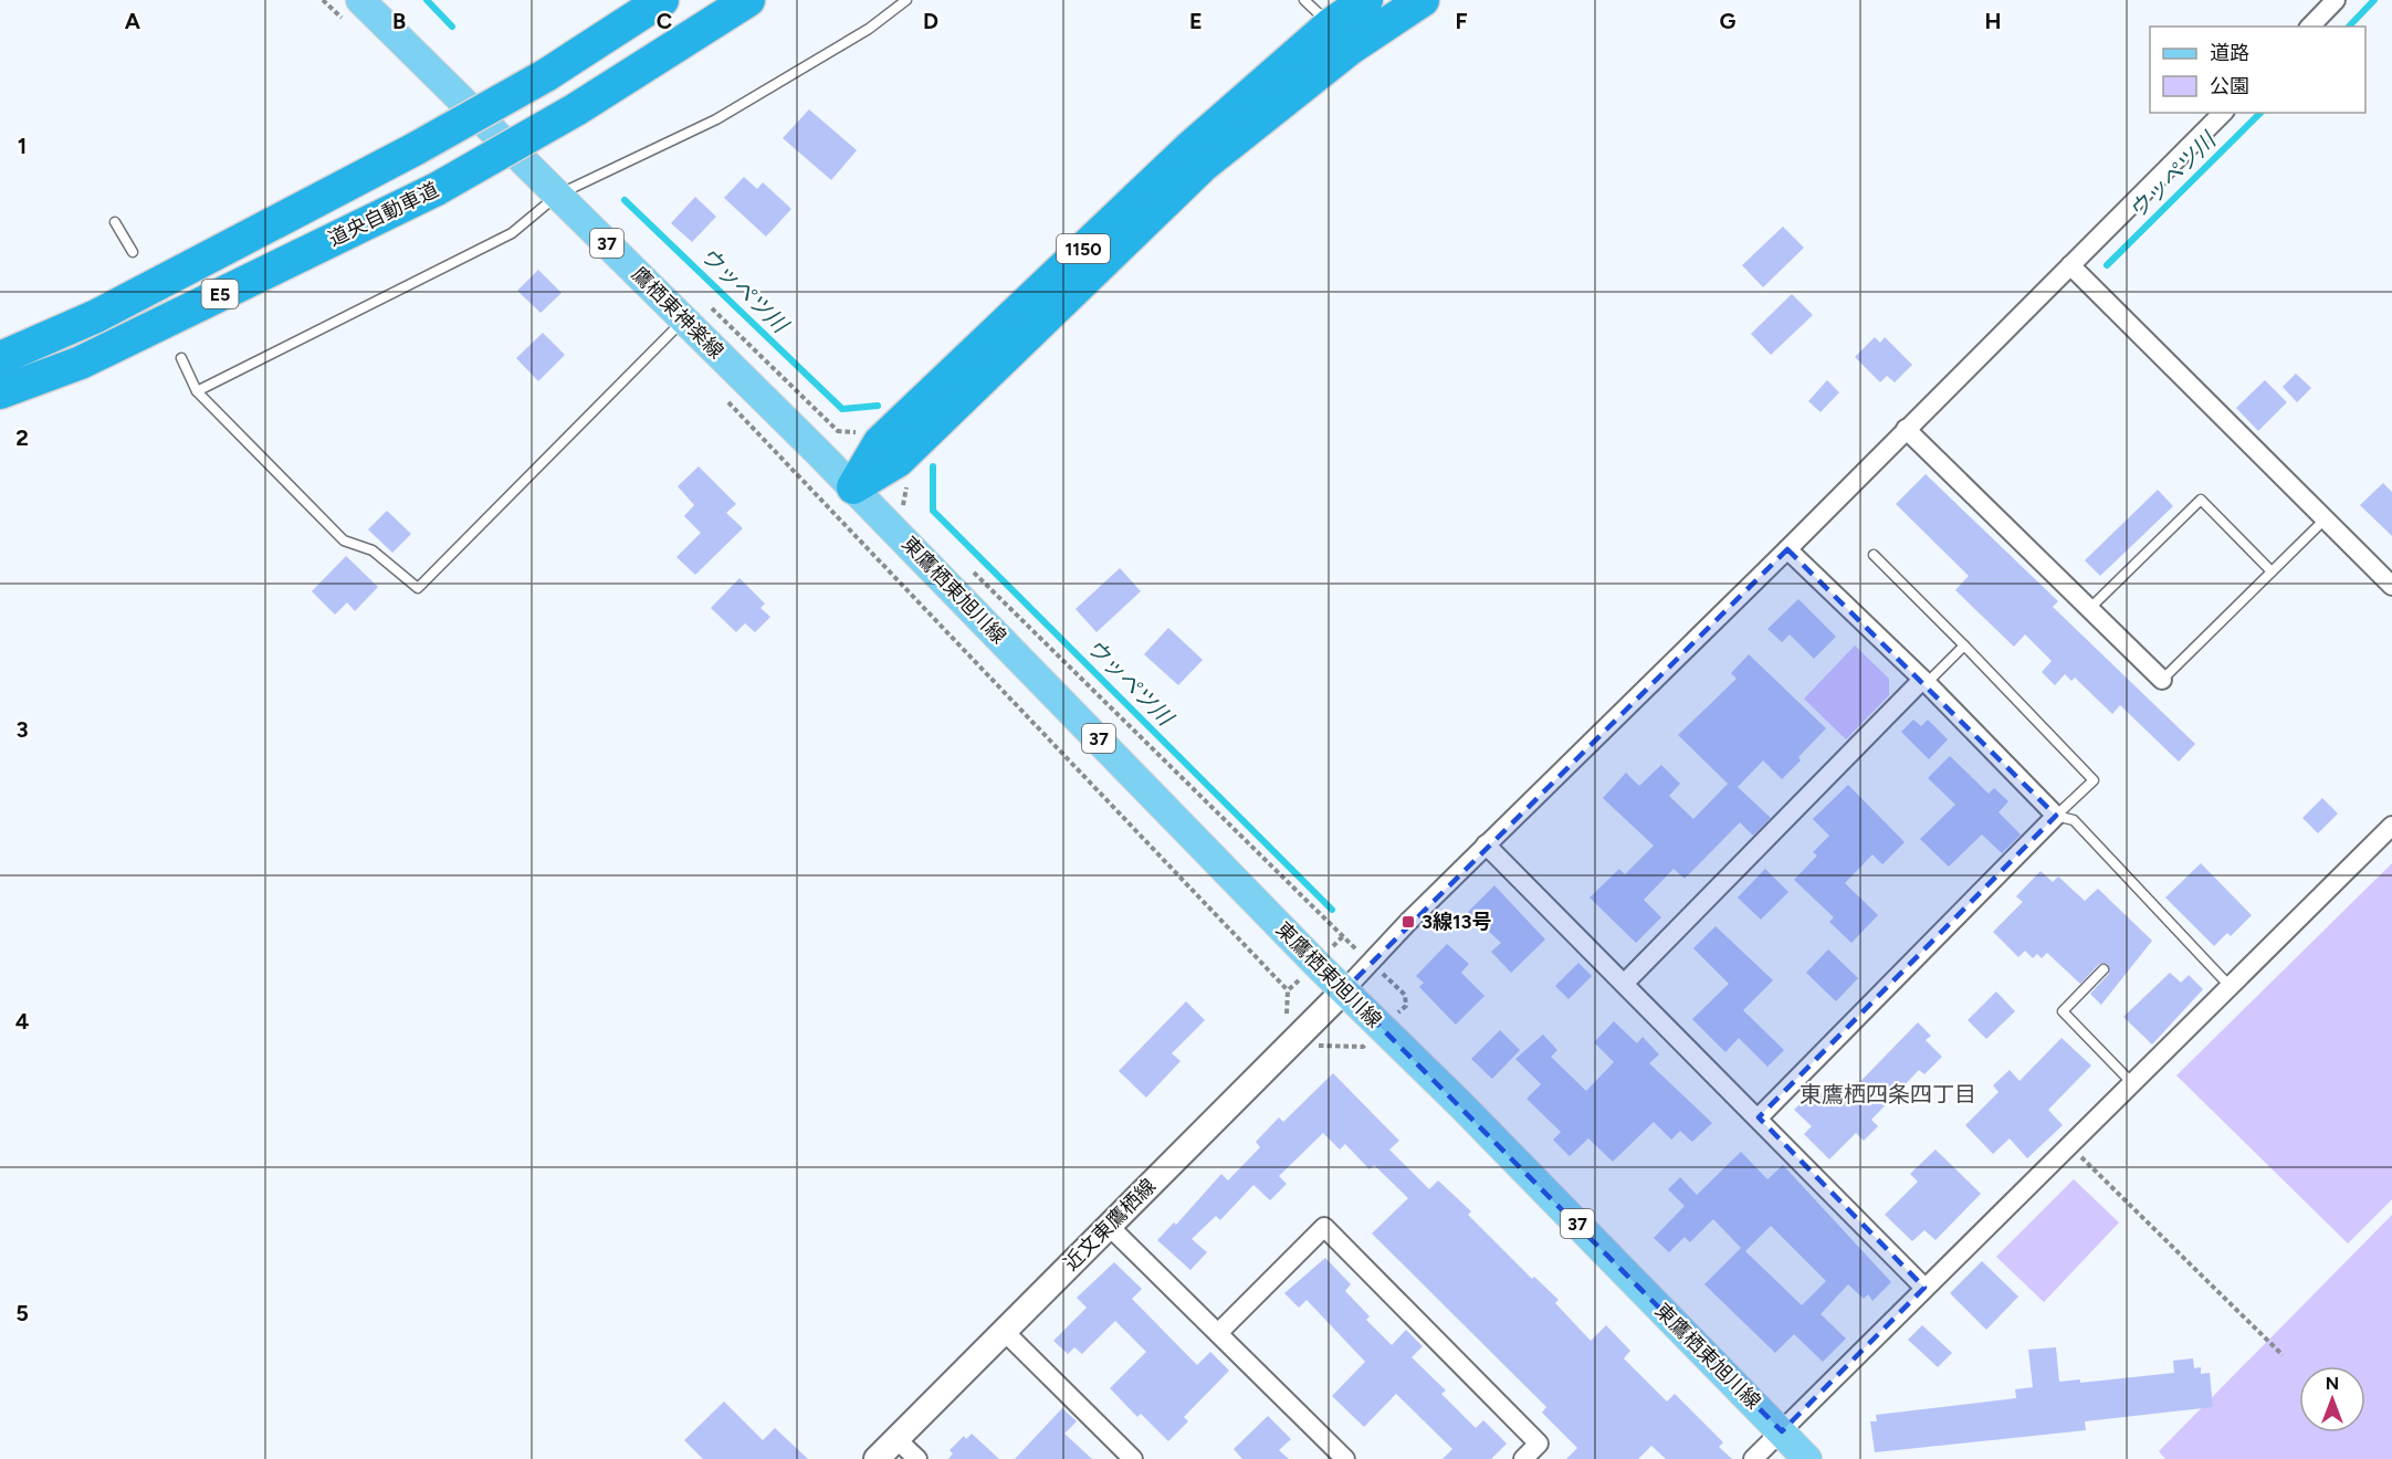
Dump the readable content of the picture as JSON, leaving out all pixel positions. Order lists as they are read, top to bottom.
{
  "streets": {
    "highway": ["道央自動車道", "1150", "E5"],
    "main road": ["37", "鷹栖東神楽線", "東鷹栖東旭川線"],
    "street": ["近文東鷹栖線"]
  },
  "crossings": [
    ["1150", "鷹栖東神楽線"],
    ["1150", "東鷹栖東旭川線"],
    ["鷹栖東神楽線", "東鷹栖東旭川線"],
    ["東鷹栖東旭川線", "近文東鷹栖線"]
  ],
  "districts": ["東鷹栖四条四丁目"],
  "water": ["ウッペツ川"],
  "places": {
    "transit": ["3線13号"]
  },
  "legend": ["道路", "公園"],
  "north": "top",
  "grid": {
    "columns": [
      "A",
      "B",
      "C",
      "D",
      "E",
      "F",
      "G",
      "H"
    ],
    "rows": [
      "1",
      "2",
      "3",
      "4",
      "5"
    ]
  }
}
